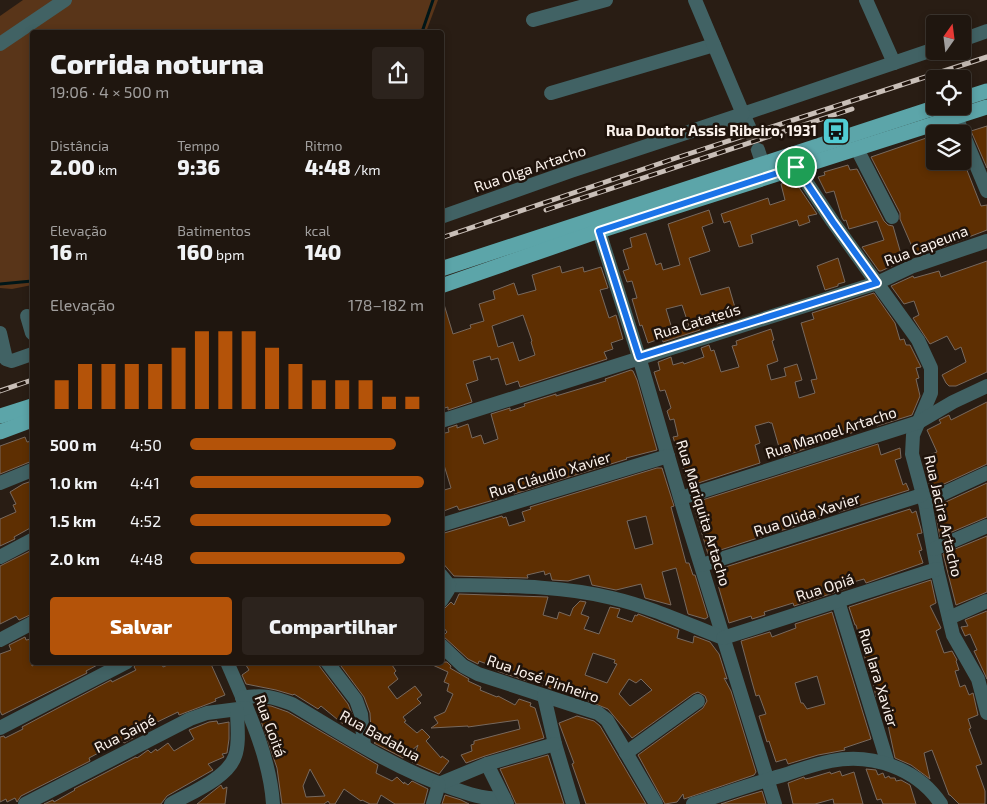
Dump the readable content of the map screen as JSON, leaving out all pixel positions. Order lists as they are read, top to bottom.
{
  "streets": {
    "street": [
      "Rua Olga Artacho",
      "Rua Capeuna",
      "Rua Catateús",
      "Rua Manoel Artacho",
      "Rua Cláudio Xavier",
      "Rua Mariquita Artacho",
      "Rua Olida Xavier",
      "Rua Jacira Artacho",
      "Rua Opiá",
      "Rua Iara Xavier",
      "Rua José Pinheiro",
      "Rua Goitá",
      "Rua Saipé",
      "Rua Badabua"
    ]
  },
  "crossings": [
    ["Rua Capeuna", "Rua Catateús"],
    ["Rua Capeuna", "Rua Jacira Artacho"],
    ["Rua Catateús", "Rua Mariquita Artacho"],
    ["Rua Catateús", "Rua Jacira Artacho"],
    ["Rua Manoel Artacho", "Rua Mariquita Artacho"],
    ["Rua Manoel Artacho", "Rua Jacira Artacho"],
    ["Rua Cláudio Xavier", "Rua Mariquita Artacho"],
    ["Rua Mariquita Artacho", "Rua Olida Xavier"],
    ["Rua Mariquita Artacho", "Rua Opiá"],
    ["Rua Olida Xavier", "Rua Jacira Artacho"],
    ["Rua Jacira Artacho", "Rua Opiá"],
    ["Rua Opiá", "Rua Iara Xavier"],
    ["Rua Goitá", "Rua Saipé"],
    ["Rua Goitá", "Rua Badabua"],
    ["Rua Saipé", "Rua Badabua"]
  ],
  "places": {
    "bus stop": ["Rua Doutor Assis Ribeiro, 1931"]
  },
  "north": "top",
  "page": {
    "heading": ["Corrida noturna", "19:06 · 4 × 500 m"],
    "stats": [
      ["Distância", "2.00 km"],
      ["Tempo", "9:36"],
      ["Ritmo", "4:48 /km"],
      ["Elevação", "16 m"],
      ["Batimentos", "160 bpm"],
      ["kcal", "140"]
    ],
    "chart": ["Elevação", "178–182 m"],
    "list": [
      {
        "name": "500 m",
        "note": "4:50"
      },
      {
        "name": "1.0 km",
        "note": "4:41"
      },
      {
        "name": "1.5 km",
        "note": "4:52"
      },
      {
        "name": "2.0 km",
        "note": "4:48"
      }
    ],
    "buttons": ["Salvar", "Compartilhar"]
  }
}
